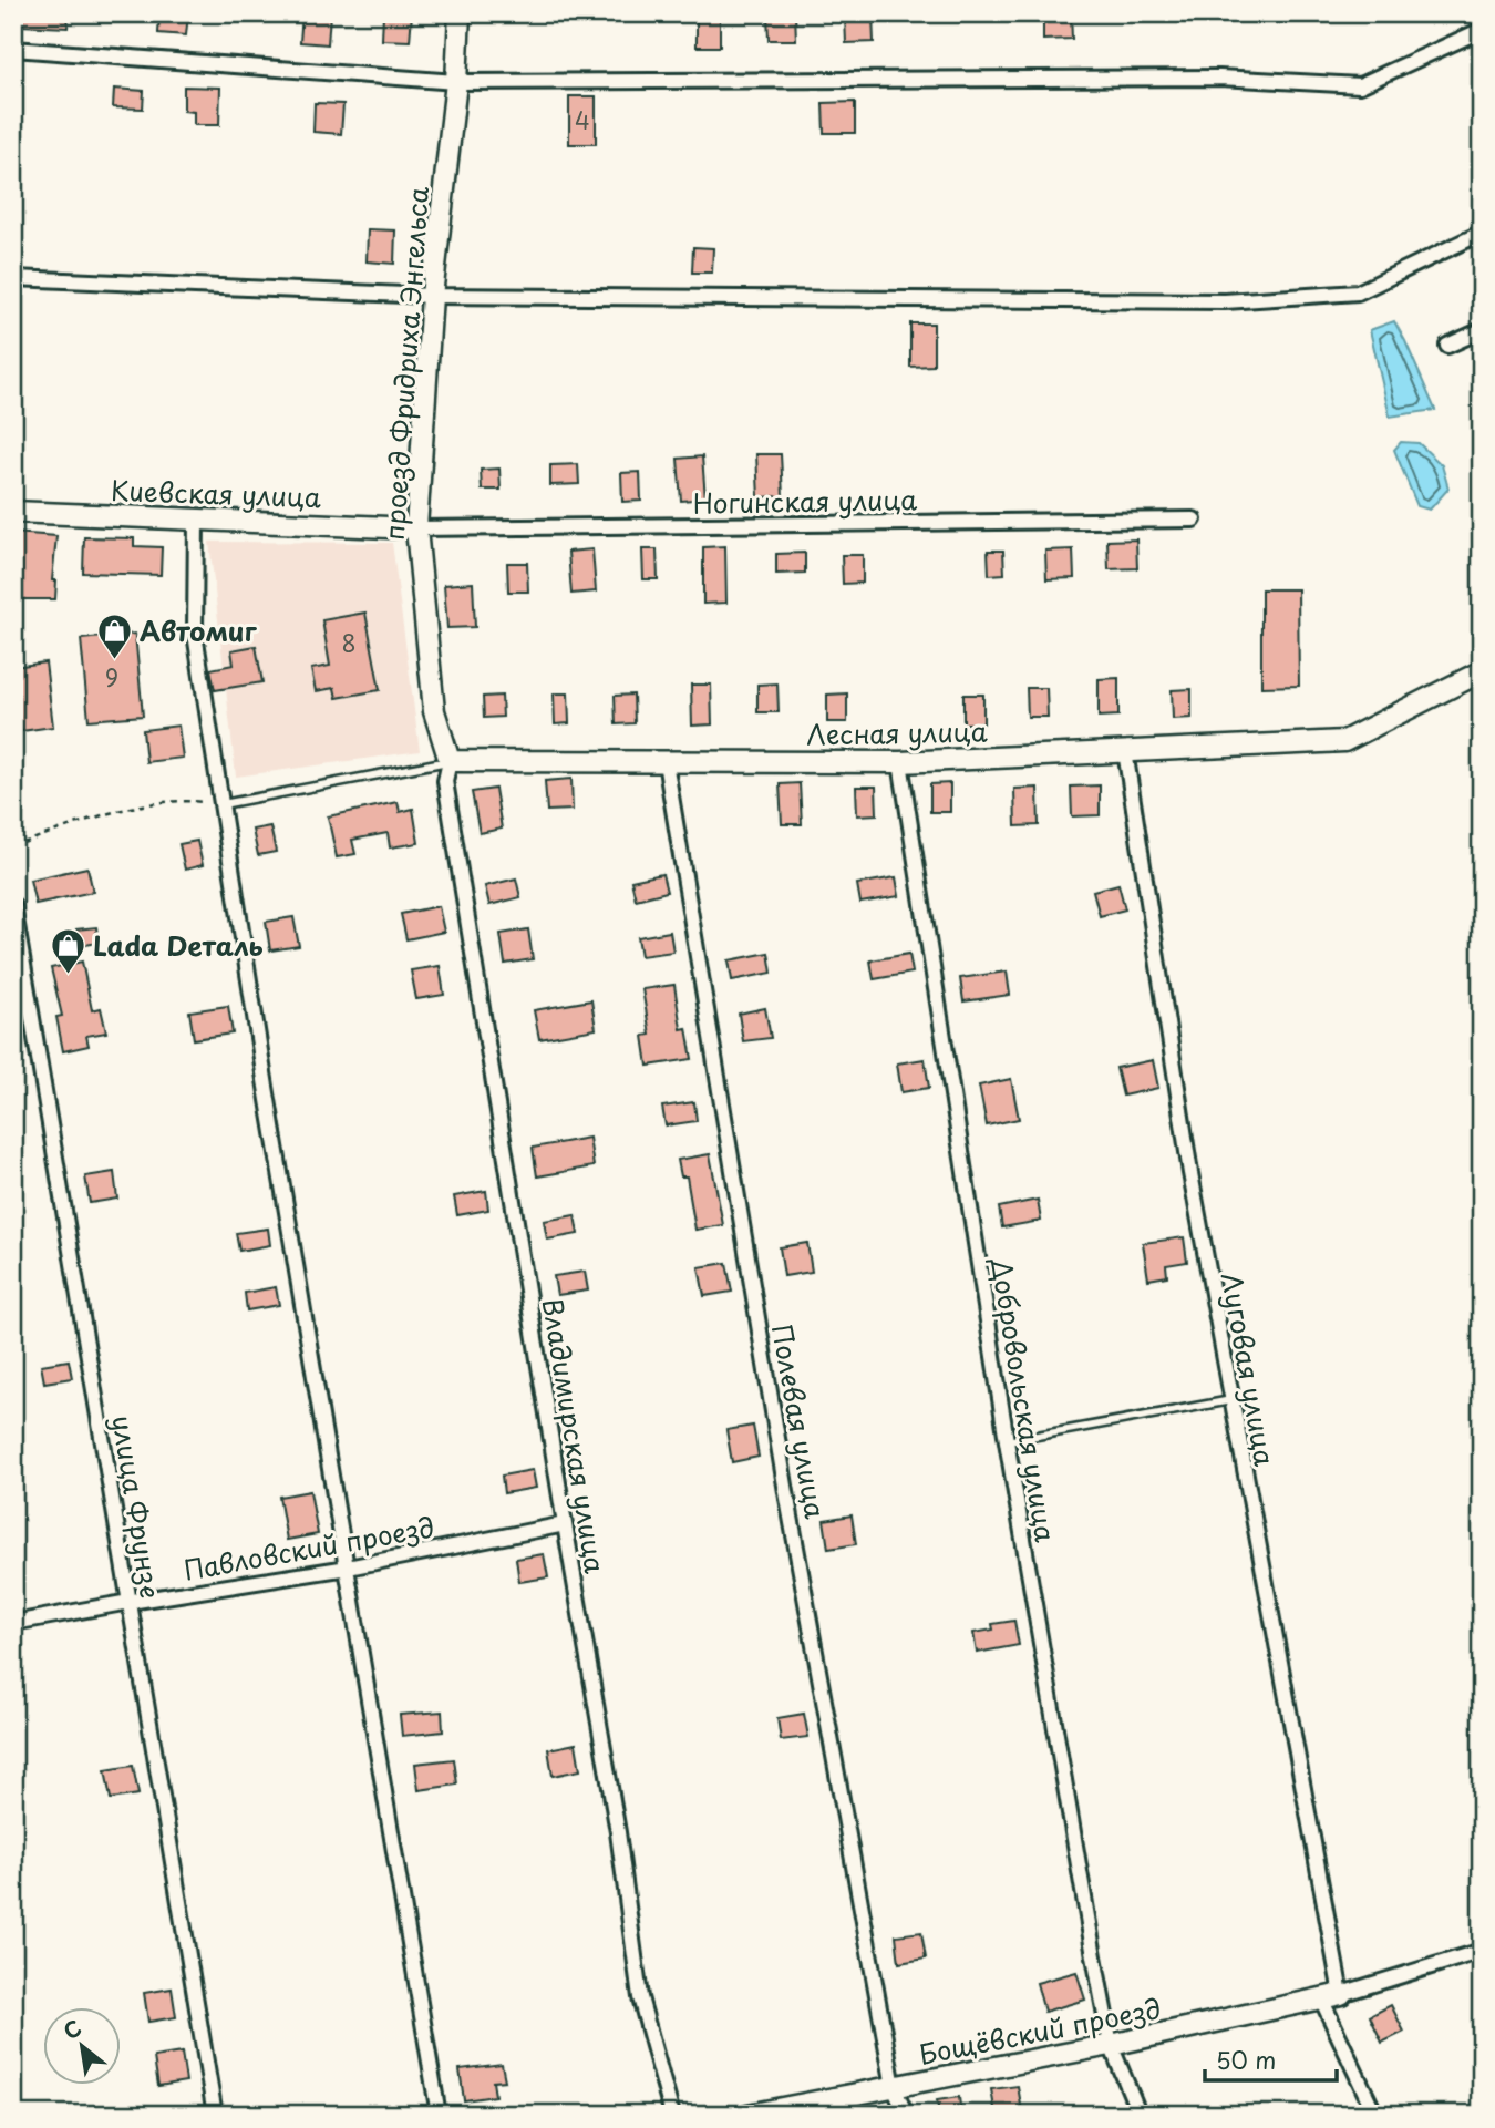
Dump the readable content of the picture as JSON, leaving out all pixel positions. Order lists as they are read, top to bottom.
{
  "streets": {
    "street": [
      "проезд Фридриха Энгельса",
      "Киевская улица",
      "Ногинская улица",
      "Лесная улица",
      "Луговая улица",
      "Добровольская улица",
      "Полевая улица",
      "Владимирская улица",
      "улица Фрунзе",
      "Павловский проезд",
      "Бощёвский проезд"
    ]
  },
  "crossings": [
    ["проезд Фридриха Энгельса", "Киевская улица"],
    ["проезд Фридриха Энгельса", "Ногинская улица"],
    ["проезд Фридриха Энгельса", "Лесная улица"],
    ["проезд Фридриха Энгельса", "Владимирская улица"],
    ["Киевская улица", "Ногинская улица"],
    ["Лесная улица", "Луговая улица"],
    ["Лесная улица", "Добровольская улица"],
    ["Лесная улица", "Полевая улица"],
    ["Лесная улица", "Владимирская улица"],
    ["Луговая улица", "Бощёвский проезд"],
    ["Добровольская улица", "Бощёвский проезд"],
    ["Полевая улица", "Бощёвский проезд"],
    ["Владимирская улица", "Павловский проезд"],
    ["улица Фрунзе", "Павловский проезд"]
  ],
  "places": {
    "shop": ["Автомиг", "Lada Dеталь"]
  },
  "house_numbers": ["4", "8", "9"],
  "scale_bar": "50 m",
  "north": "top left"
}
